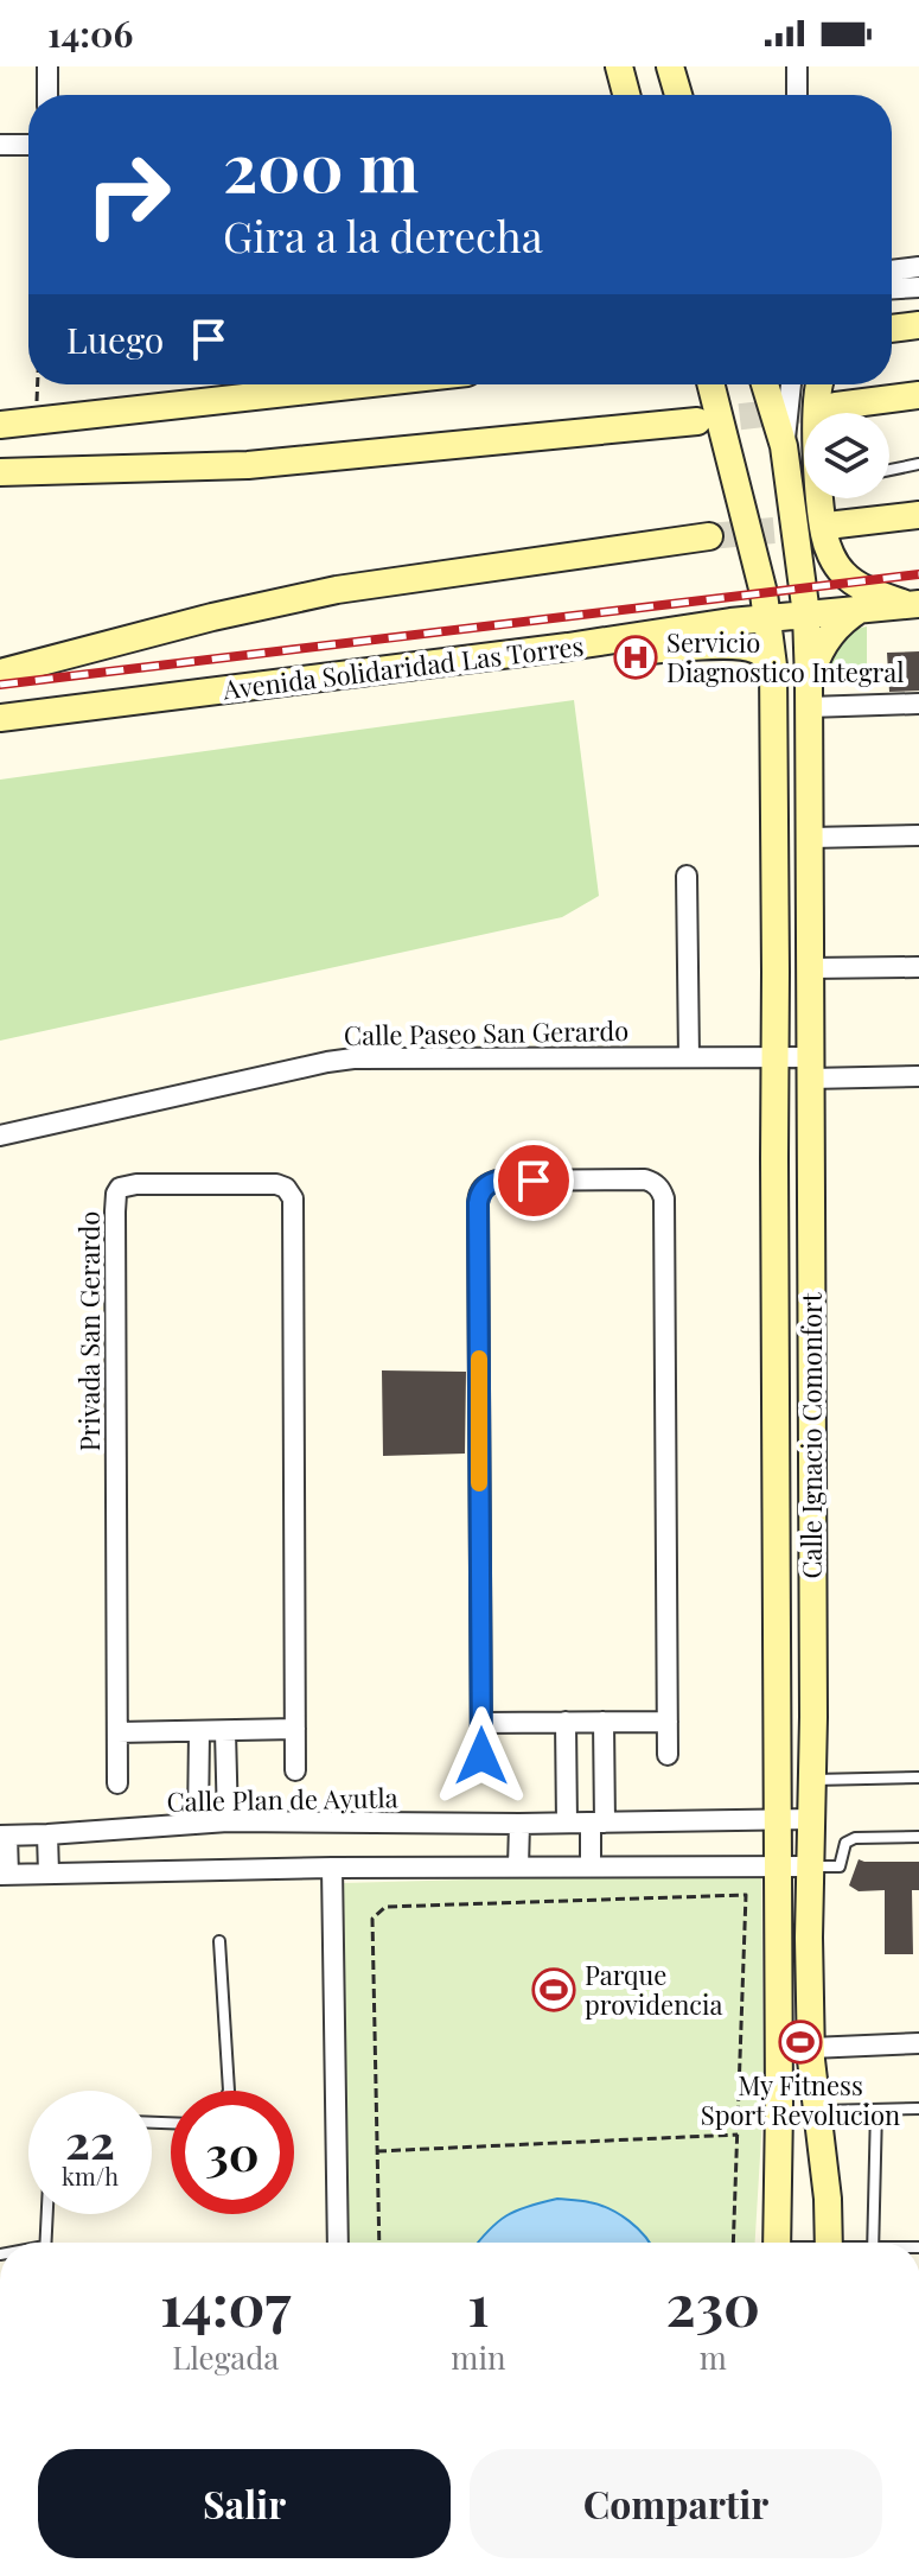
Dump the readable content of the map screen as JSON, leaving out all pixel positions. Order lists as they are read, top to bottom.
{
  "streets": {
    "main road": ["Avenida Solidaridad Las Torres", "Calle Ignacio Comonfort"],
    "street": ["Calle Paseo San Gerardo", "Privada San Gerardo", "Calle Plan de Ayutla"]
  },
  "crossings": [
    ["Avenida Solidaridad Las Torres", "Calle Ignacio Comonfort"],
    ["Calle Paseo San Gerardo", "Calle Ignacio Comonfort"],
    ["Calle Ignacio Comonfort", "Calle Plan de Ayutla"]
  ],
  "places": {
    "hospital": ["Servicio Diagnostico Integral"],
    "sports": ["Parque providencia", "My Fitness Sport Revolucion"]
  },
  "page": {
    "status": "14:06",
    "turn": ["200 m", "Gira a la derecha"],
    "then": "Luego",
    "speed": "22 km/h",
    "limit": "30",
    "eta": [
      "14:07",
      "Llegada",
      "1",
      "min",
      "230",
      "m"
    ],
    "buttons": ["Salir", "Compartir"]
  }
}
